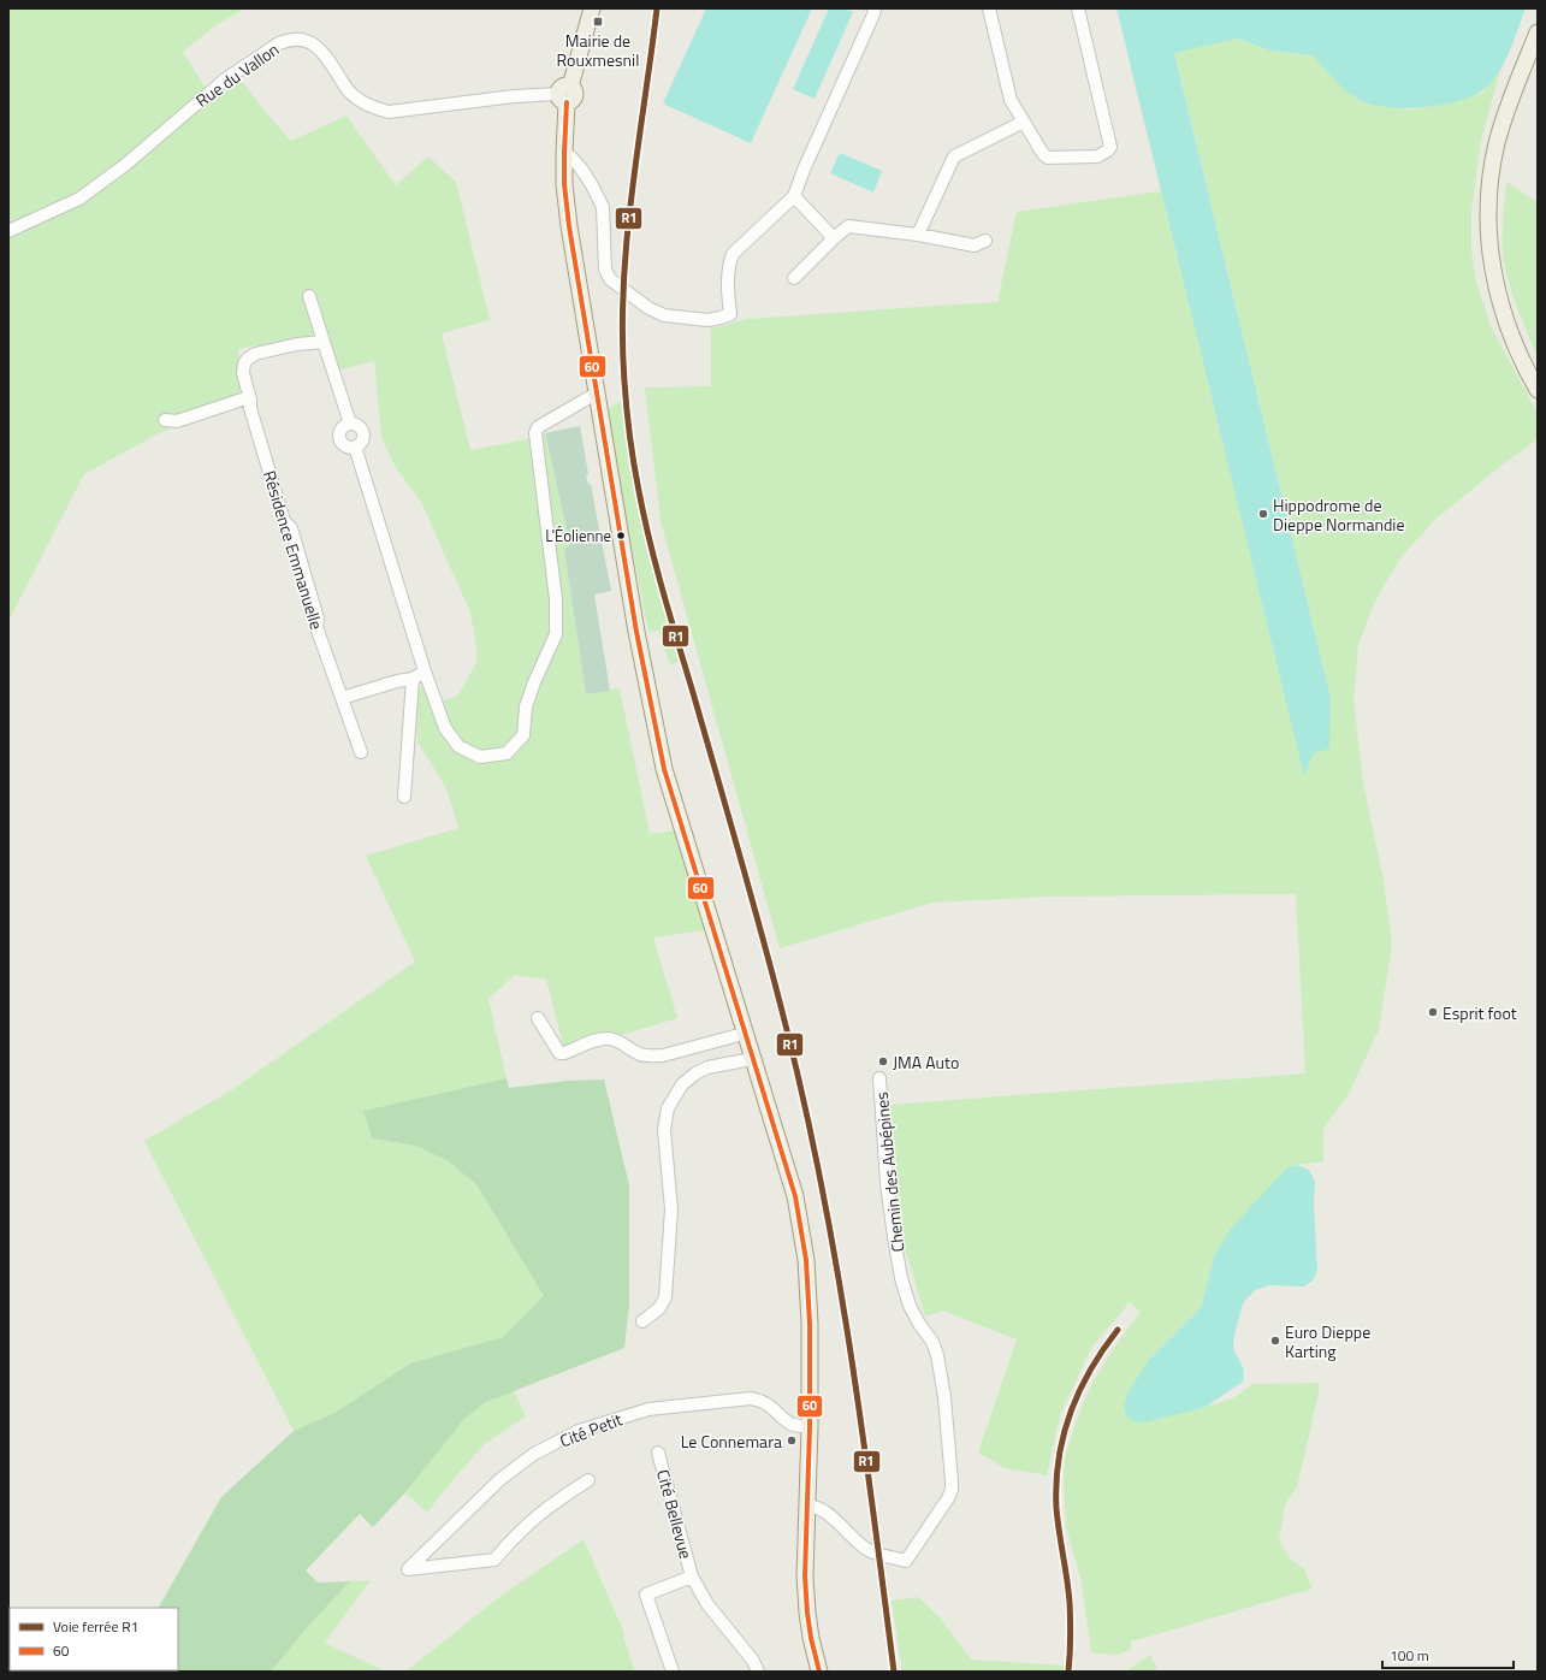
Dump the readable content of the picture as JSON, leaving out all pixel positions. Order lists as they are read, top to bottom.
{
  "streets": {
    "street": [
      "Rue du Vallon",
      "Résidence Emmanuelle",
      "Chemin des Aubépines",
      "Cité Petit",
      "Cité Bellevue"
    ]
  },
  "places": {
    "transit": ["Mairie de Rouxmesnil"],
    "other": [
      "Hippodrome de Dieppe Normandie",
      "L'Éolienne",
      "Esprit foot",
      "JMA Auto",
      "Euro Dieppe Karting",
      "Le Connemara"
    ]
  },
  "lines": ["rail line R1", "transit line 60"],
  "legend": ["Voie ferrée R1", "60"],
  "scale_bar": "100 m"
}
